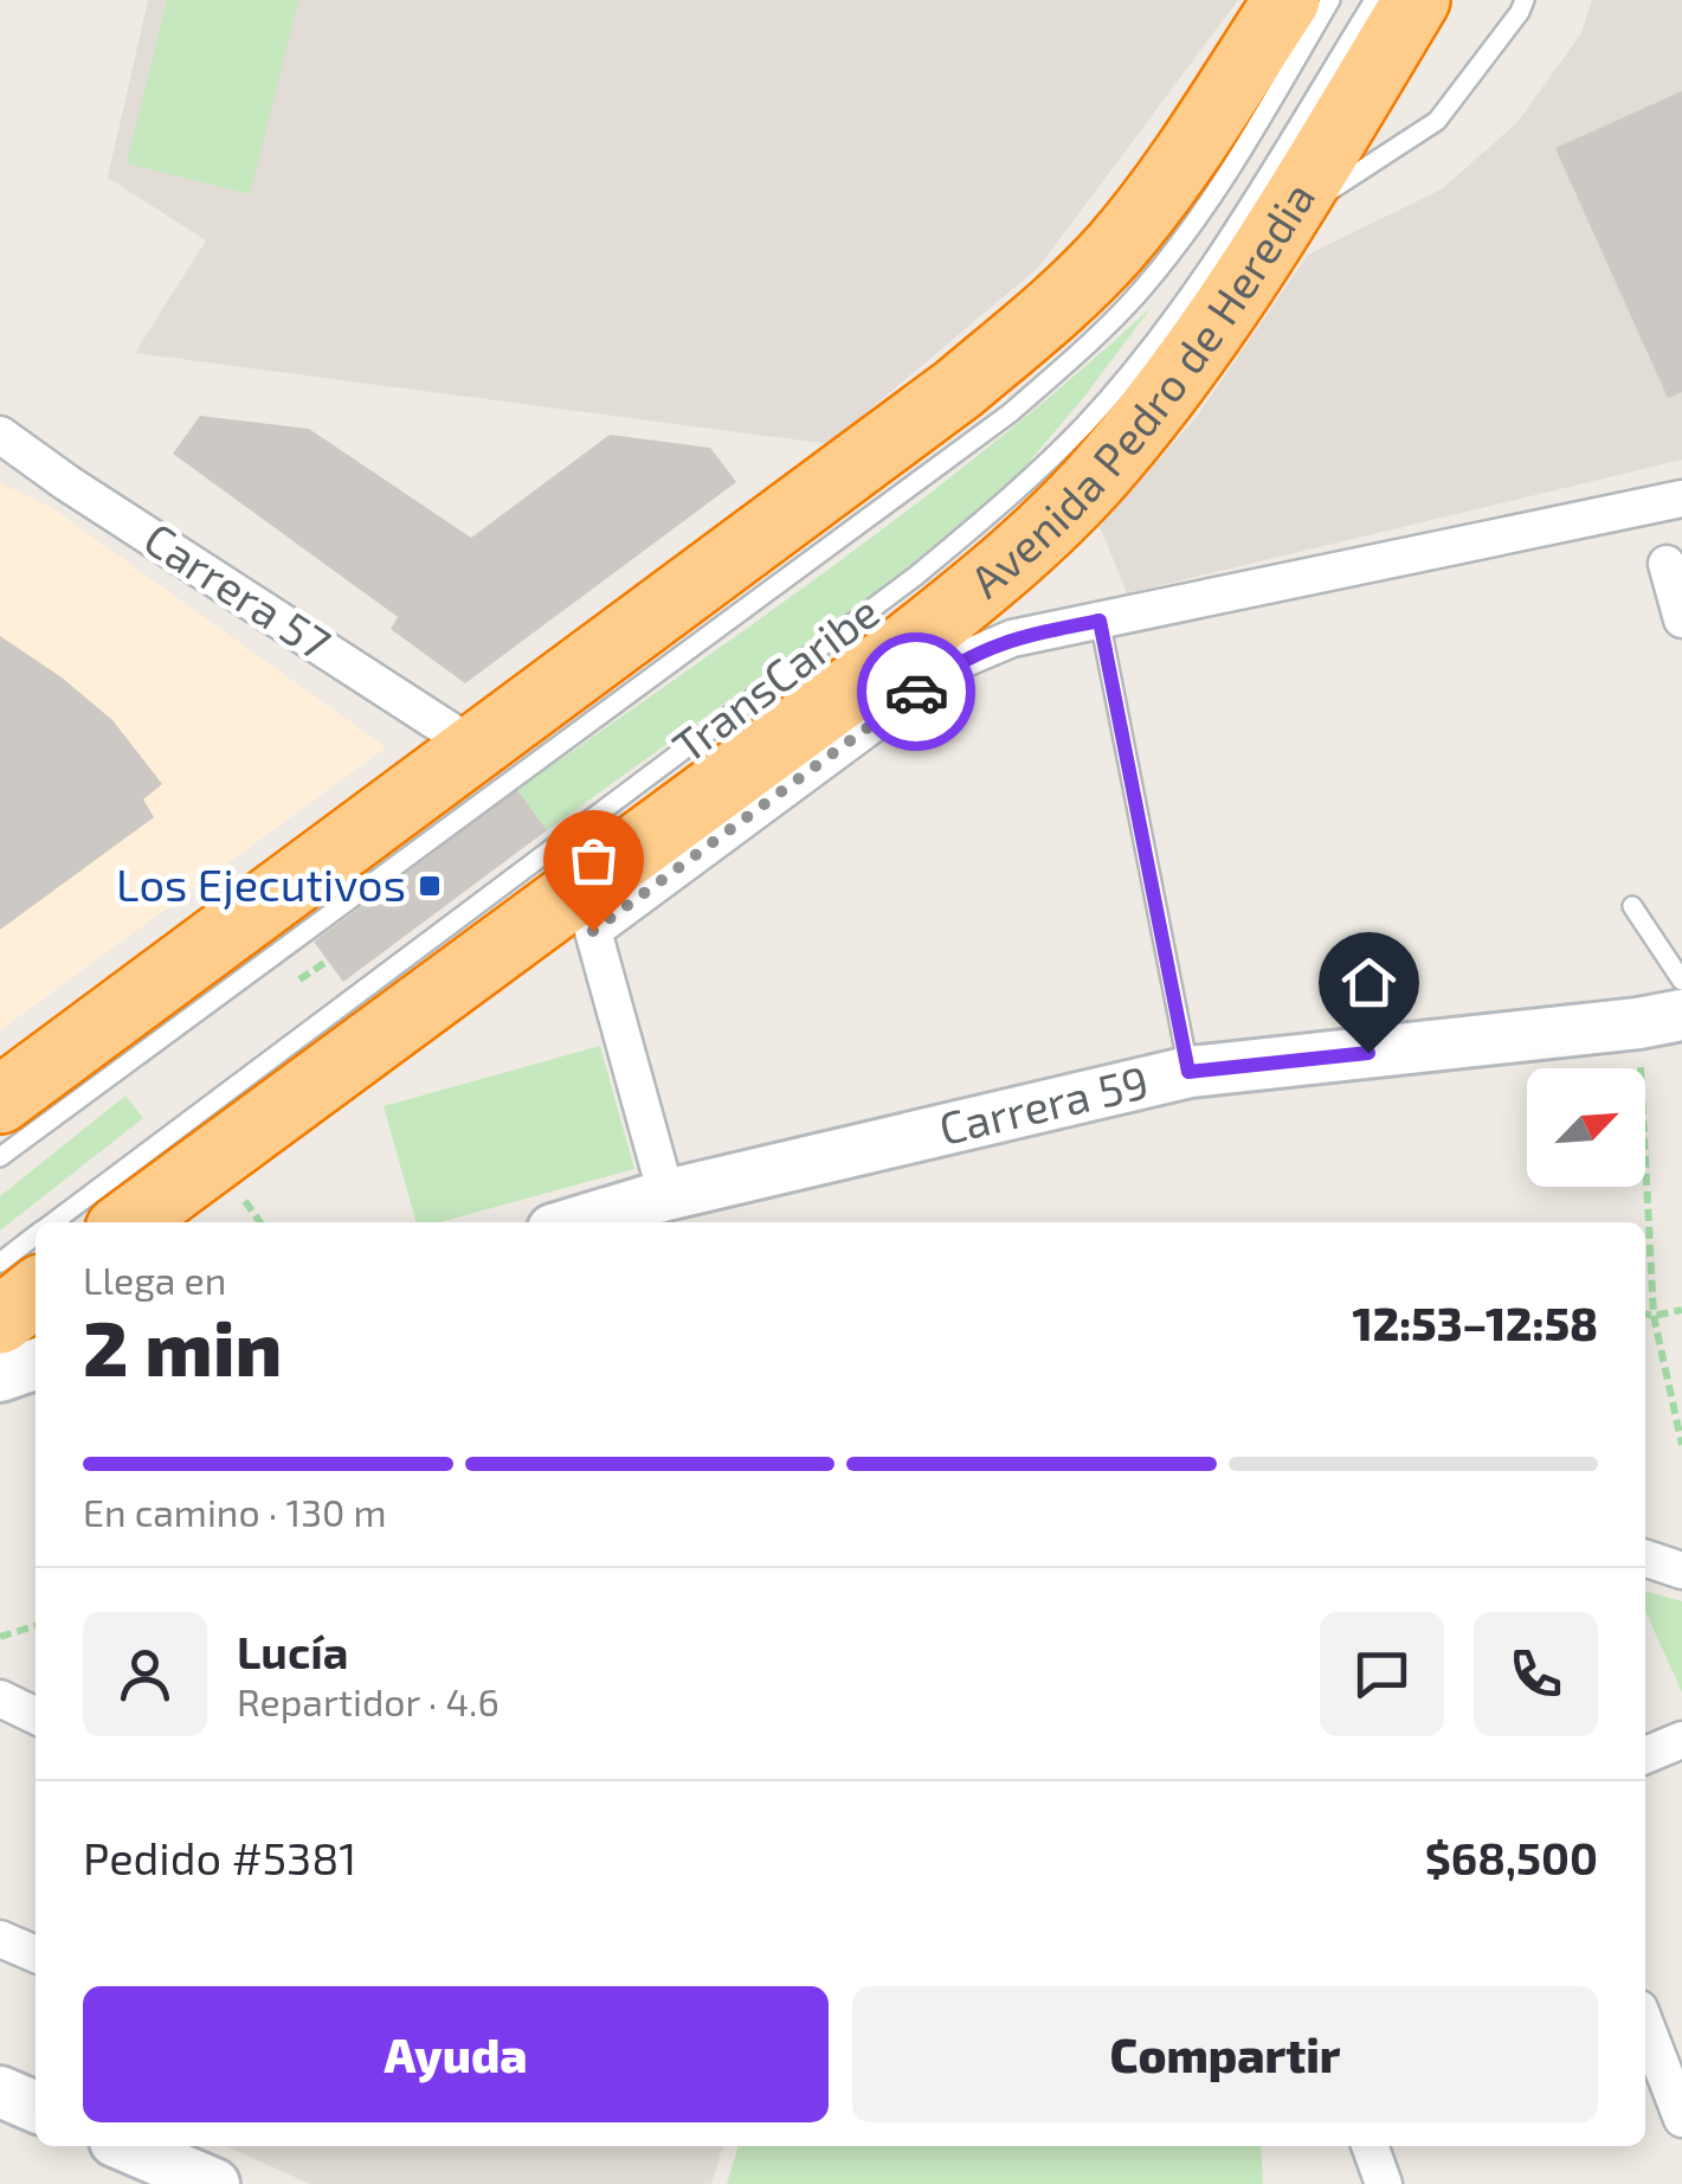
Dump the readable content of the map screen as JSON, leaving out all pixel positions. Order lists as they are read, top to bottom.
{
  "streets": {
    "highway": ["Avenida Pedro de Heredia"],
    "street": ["Carrera 57", "Carrera 59"],
    "lane": ["TransCaribe"]
  },
  "places": {
    "transit": ["Los Ejecutivos"]
  },
  "north": "top right",
  "page": {
    "heading": ["2 min", "Llega en", "12:53–12:58"],
    "panel": [
      "Lucía",
      "Repartidor · 4.6",
      "Pedido #5381",
      "$68,500"
    ],
    "bar": "En camino · 130 m",
    "buttons": ["Ayuda", "Compartir"]
  }
}
